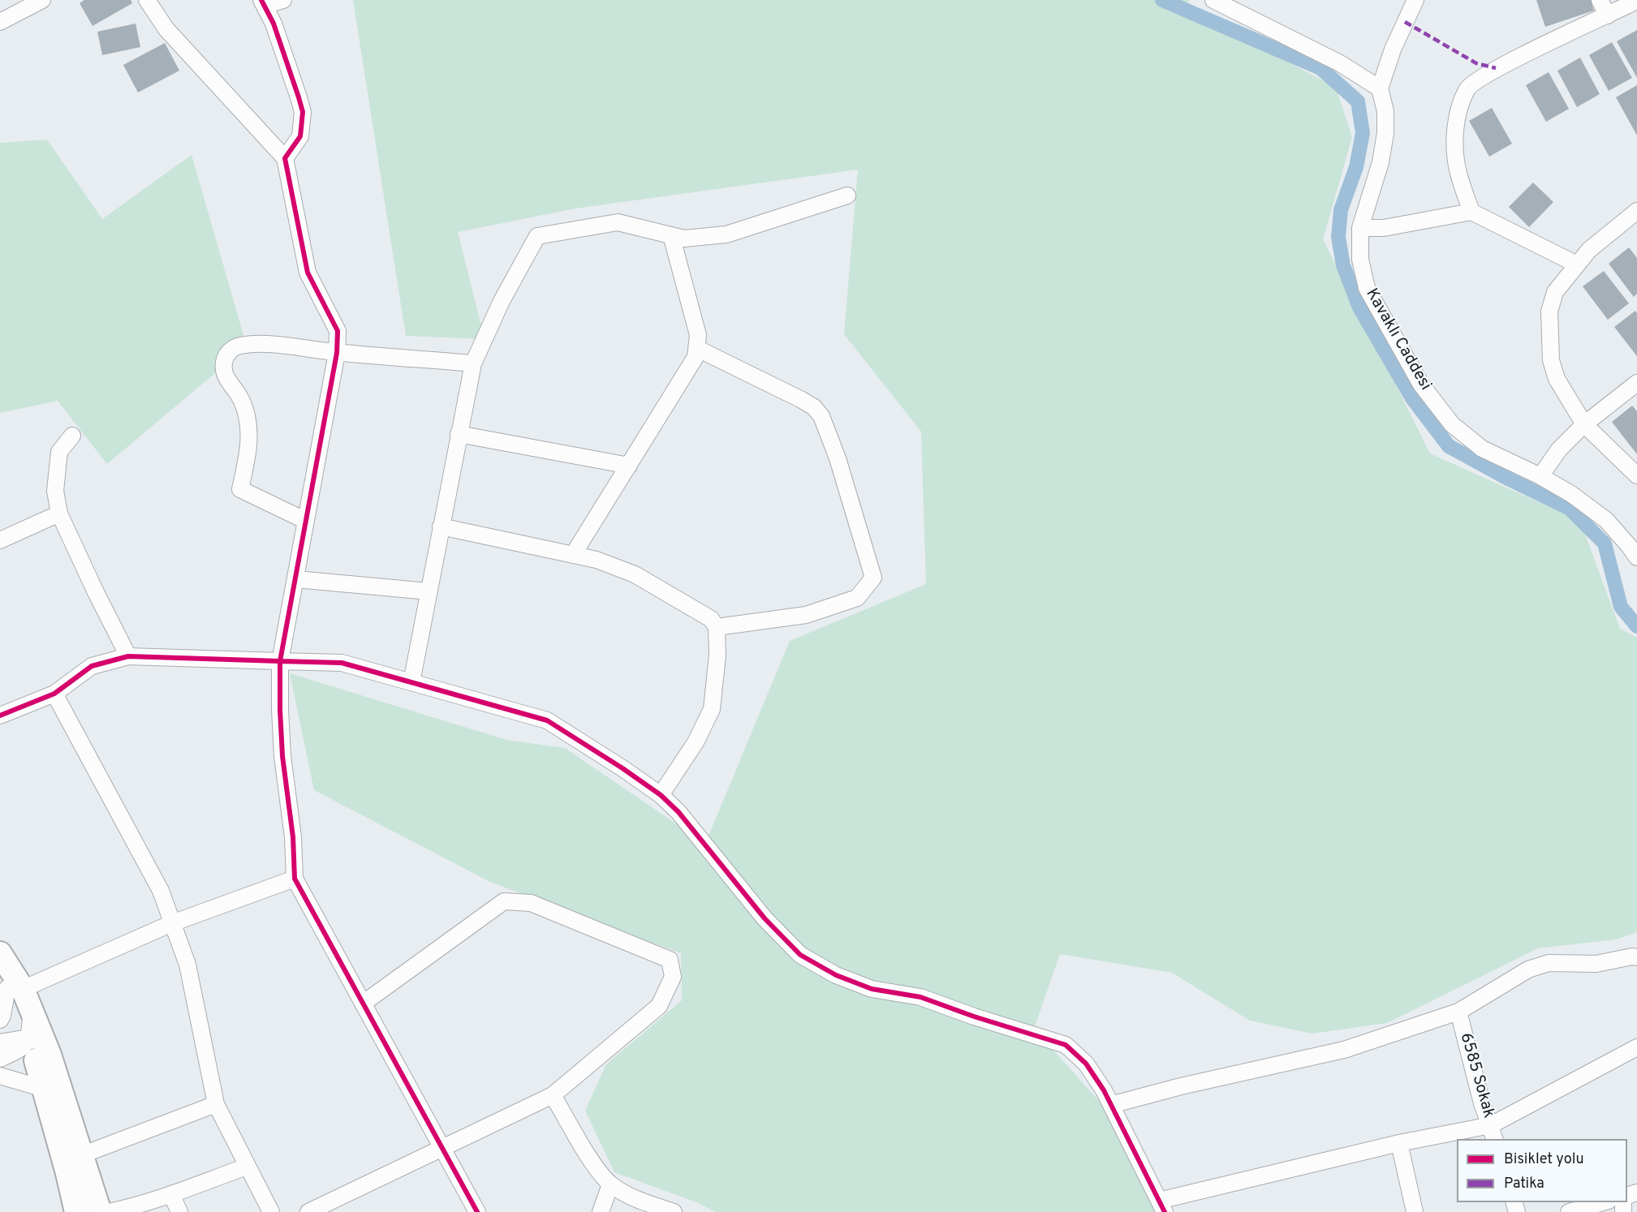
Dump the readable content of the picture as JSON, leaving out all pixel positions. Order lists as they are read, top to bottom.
{
  "streets": {
    "street": ["Kavaklı Caddesi", "6585 Sokak"]
  },
  "legend": ["Bisiklet yolu", "Patika"]
}
